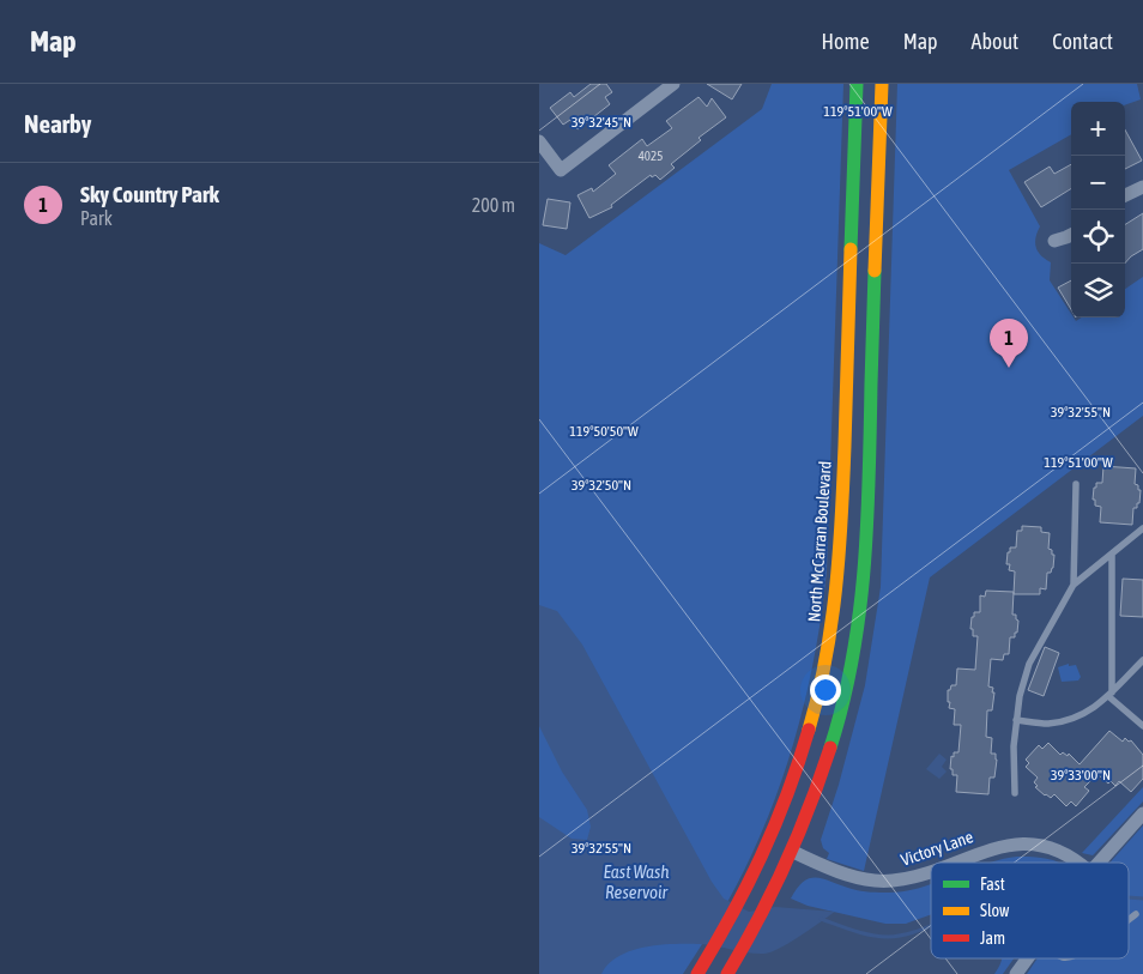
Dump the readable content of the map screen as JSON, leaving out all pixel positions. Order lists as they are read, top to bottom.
{
  "streets": {
    "main road": ["North McCarran Boulevard"],
    "street": ["Victory Lane"]
  },
  "water": ["East Wash Reservoir"],
  "house_numbers": ["4025"],
  "legend": ["Fast", "Slow", "Jam"],
  "page": {
    "header": "Map",
    "nav": [
      "Home",
      "Map",
      "About",
      "Contact"
    ],
    "heading": "Nearby",
    "map_buttons": ["+", "−"],
    "list": [
      {
        "mark": "1",
        "name": "Sky Country Park",
        "note": "Park",
        "value": "200 m"
      }
    ],
    "pins": "1"
  },
  "coordinates": [
    "119°51'00\"W",
    "39°32'45\"N",
    "39°32'55\"N",
    "119°50'50\"W",
    "39°32'50\"N",
    "39°33'00\"N"
  ]
}
